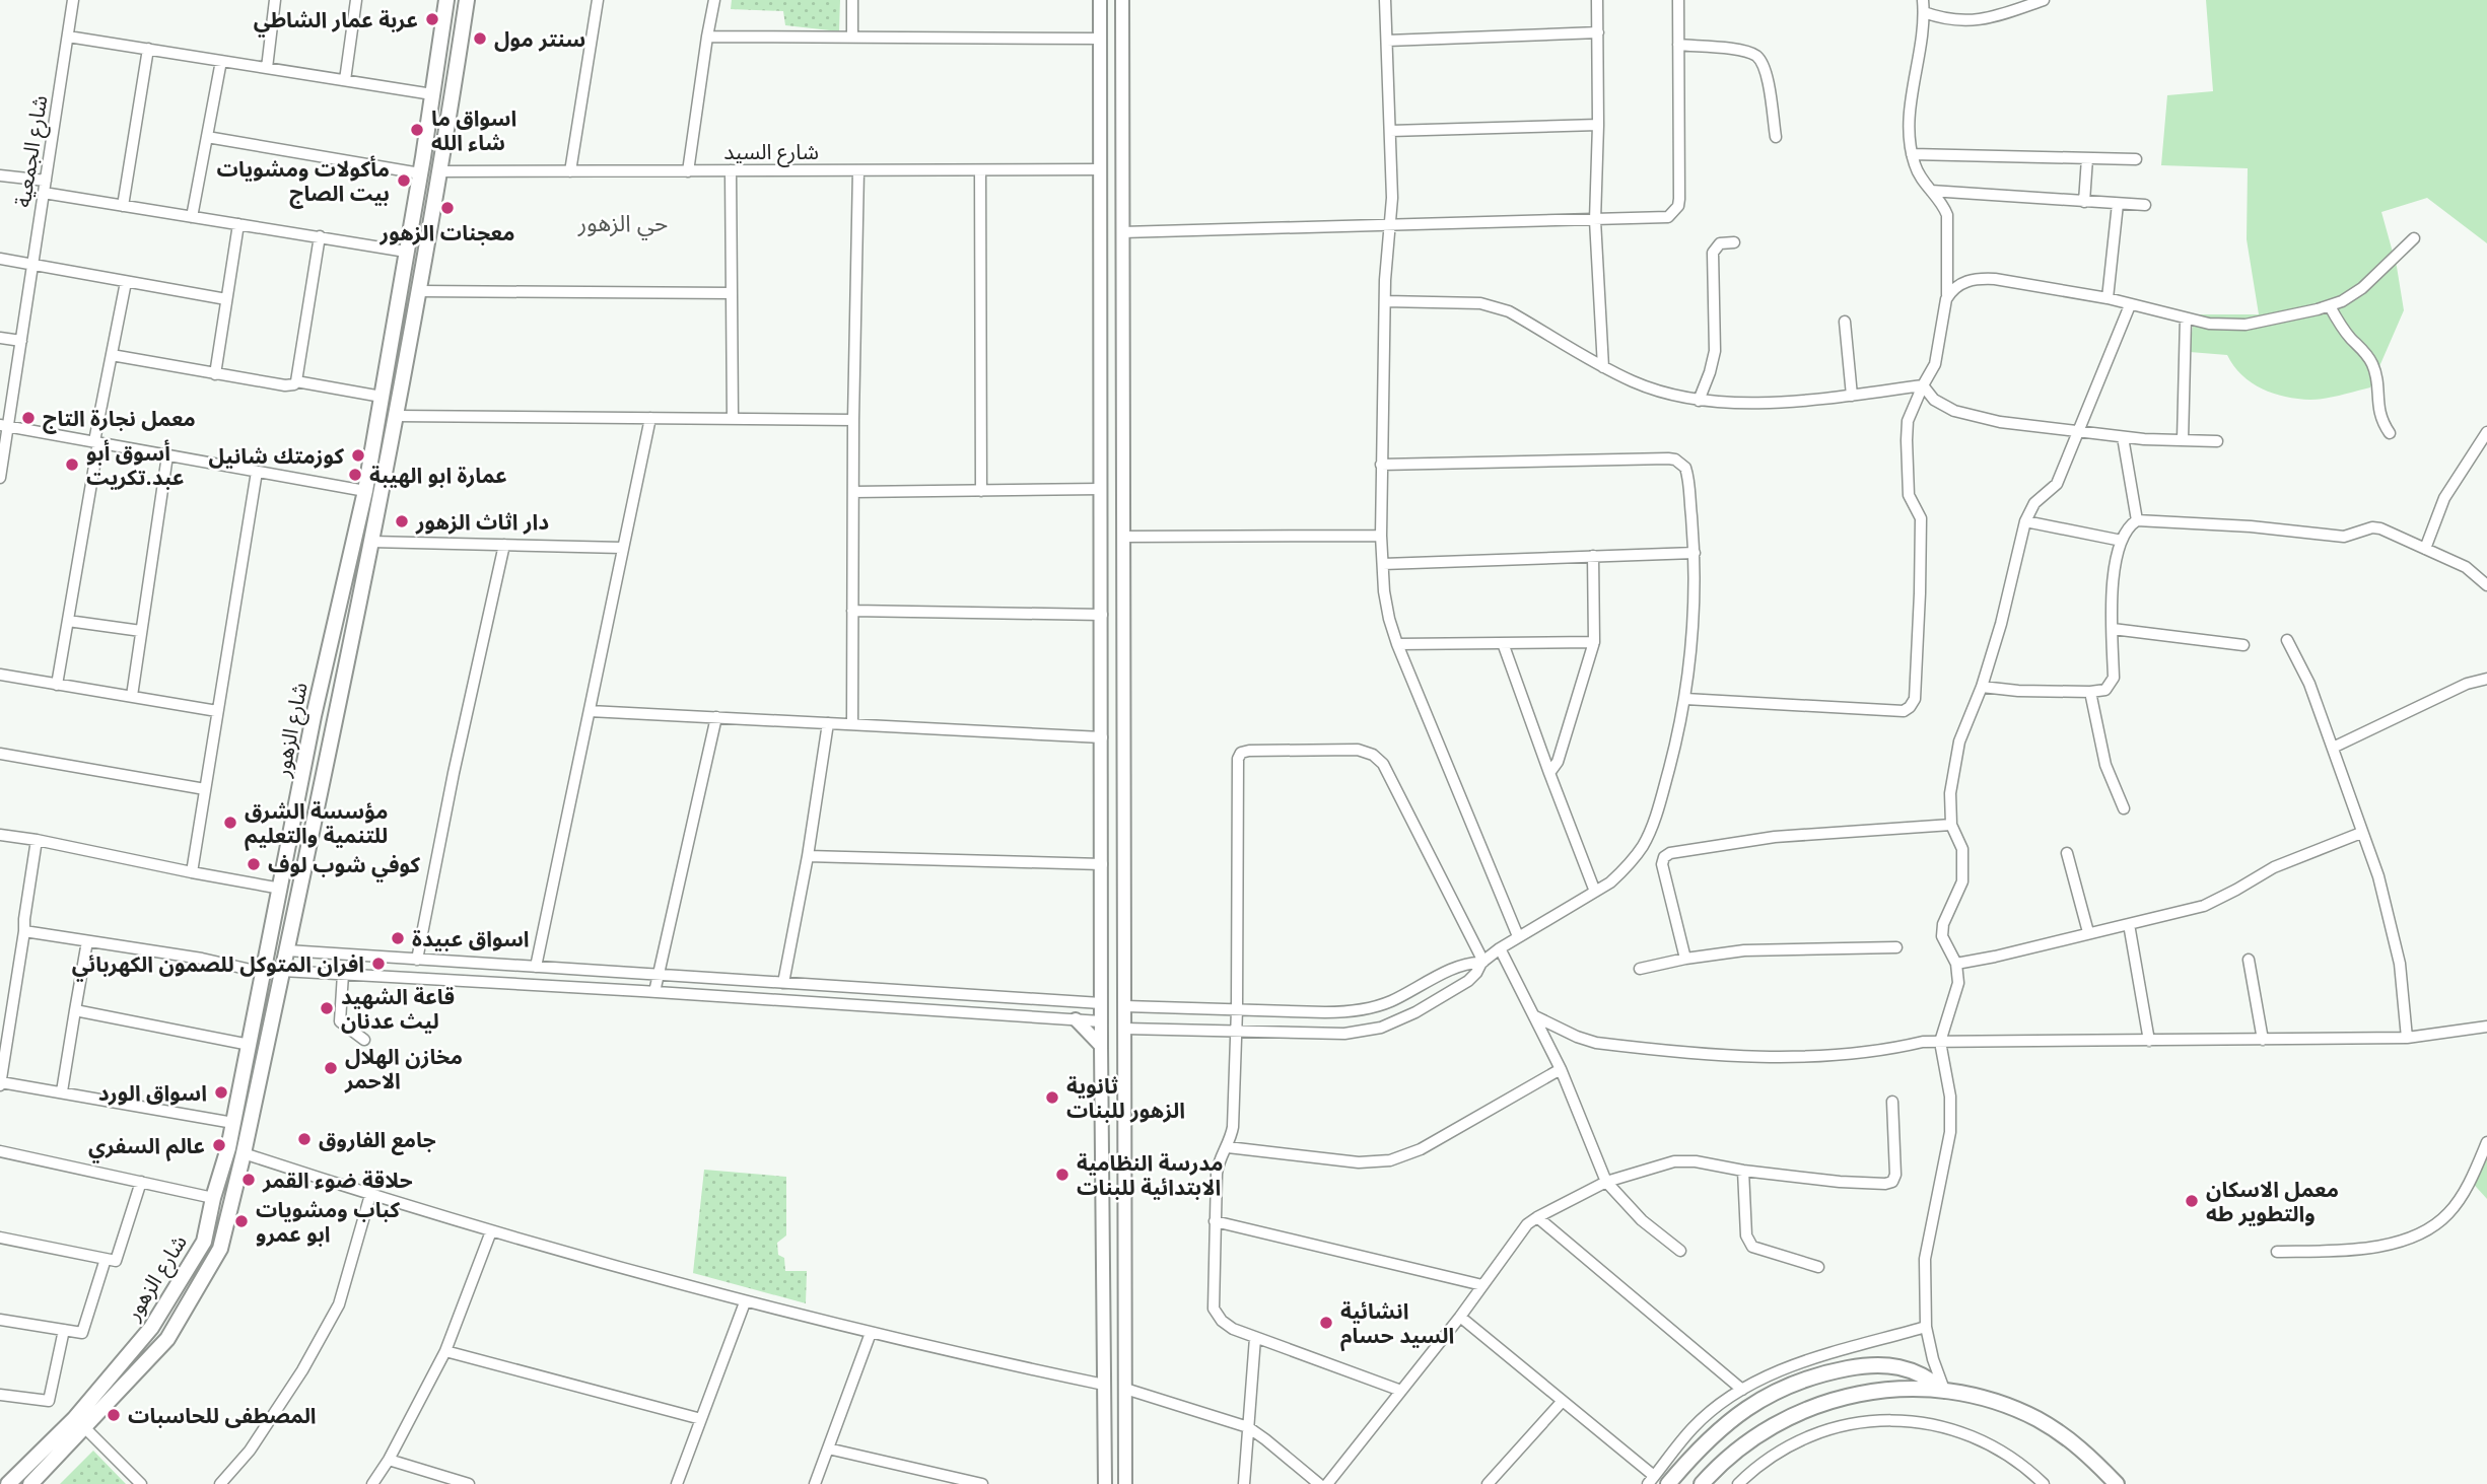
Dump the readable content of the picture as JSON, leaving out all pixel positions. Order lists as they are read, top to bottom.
{
  "streets": {
    "main road": ["شارع الزهور"],
    "street": ["شارع الجمعية", "شارع السيد"]
  },
  "crossings": [
    ["شارع السيد", "شارع الزهور"]
  ],
  "districts": ["حي الزهور"],
  "places": [
    "عربة عمار الشاطي",
    "سنتر مول",
    "اسواق ما شاء الله",
    "مأكولات ومشويات بيت الصاج",
    "معجنات الزهور",
    "معمل نجارة التاج",
    "كوزمتك شانيل",
    "أسوق أبو عبد.تكريت",
    "عمارة ابو الهيبة",
    "دار اثاث الزهور",
    "مؤسسة الشرق للتنمية والتعليم",
    "كوفي شوب لوف",
    "اسواق عبيدة",
    "افران المتوكل للصمون الكهربائي",
    "قاعة الشهيد ليث عدنان",
    "مخازن الهلال الاحمر",
    "اسواق الورد",
    "ثانوية الزهور للبنات",
    "جامع الفاروق",
    "عالم السفري",
    "مدرسة النظامية الابتدائية للبنات",
    "حلاقة ضوء القمر",
    "معمل الاسكان والتطوير طه",
    "كباب ومشويات ابو عمرو",
    "انشائية السيد حسام",
    "المصطفى للحاسبات"
  ]
}
